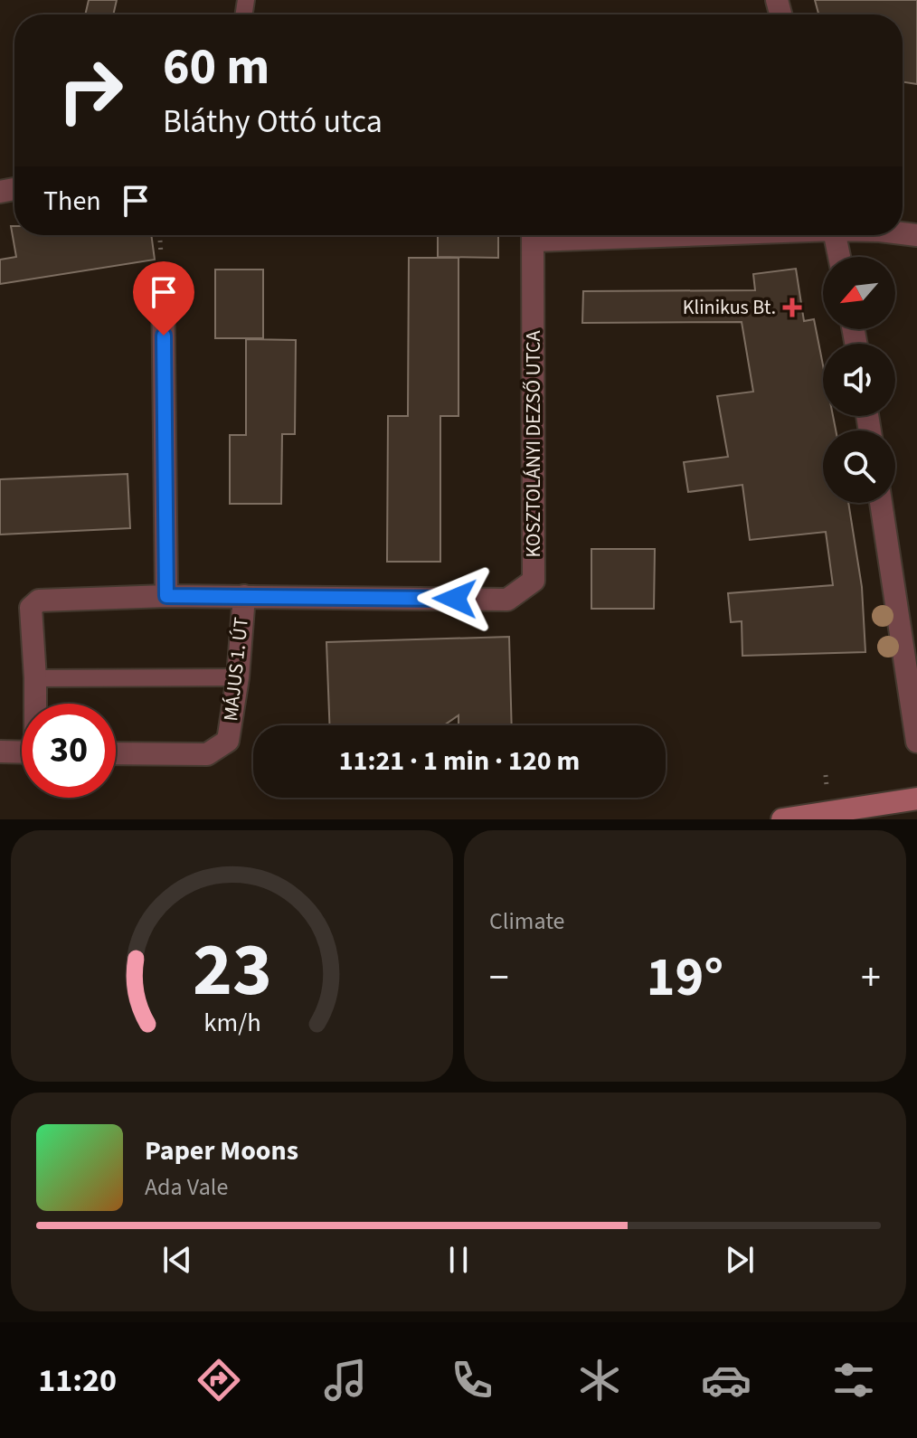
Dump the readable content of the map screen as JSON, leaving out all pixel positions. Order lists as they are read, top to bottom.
{
  "streets": {
    "street": ["KOSZTOLÁNYI DEZSŐ UTCA", "MÁJUS 1. ÚT"]
  },
  "crossings": [
    ["KOSZTOLÁNYI DEZSŐ UTCA", "MÁJUS 1. ÚT"]
  ],
  "places": {
    "health": ["Klinikus Bt."]
  },
  "north": "bottom left",
  "page": {
    "turn": ["60 m", "Bláthy Ottó utca"],
    "then": "Then",
    "limit": "30",
    "trip": "11:21 · 1 min · 120 m",
    "tile": "Climate",
    "heat": ["−", "19°", "+"],
    "song": ["Paper Moons", "Ada Vale"],
    "tabs": "11:20",
    "gauge": ["23", "km/h"]
  }
}
